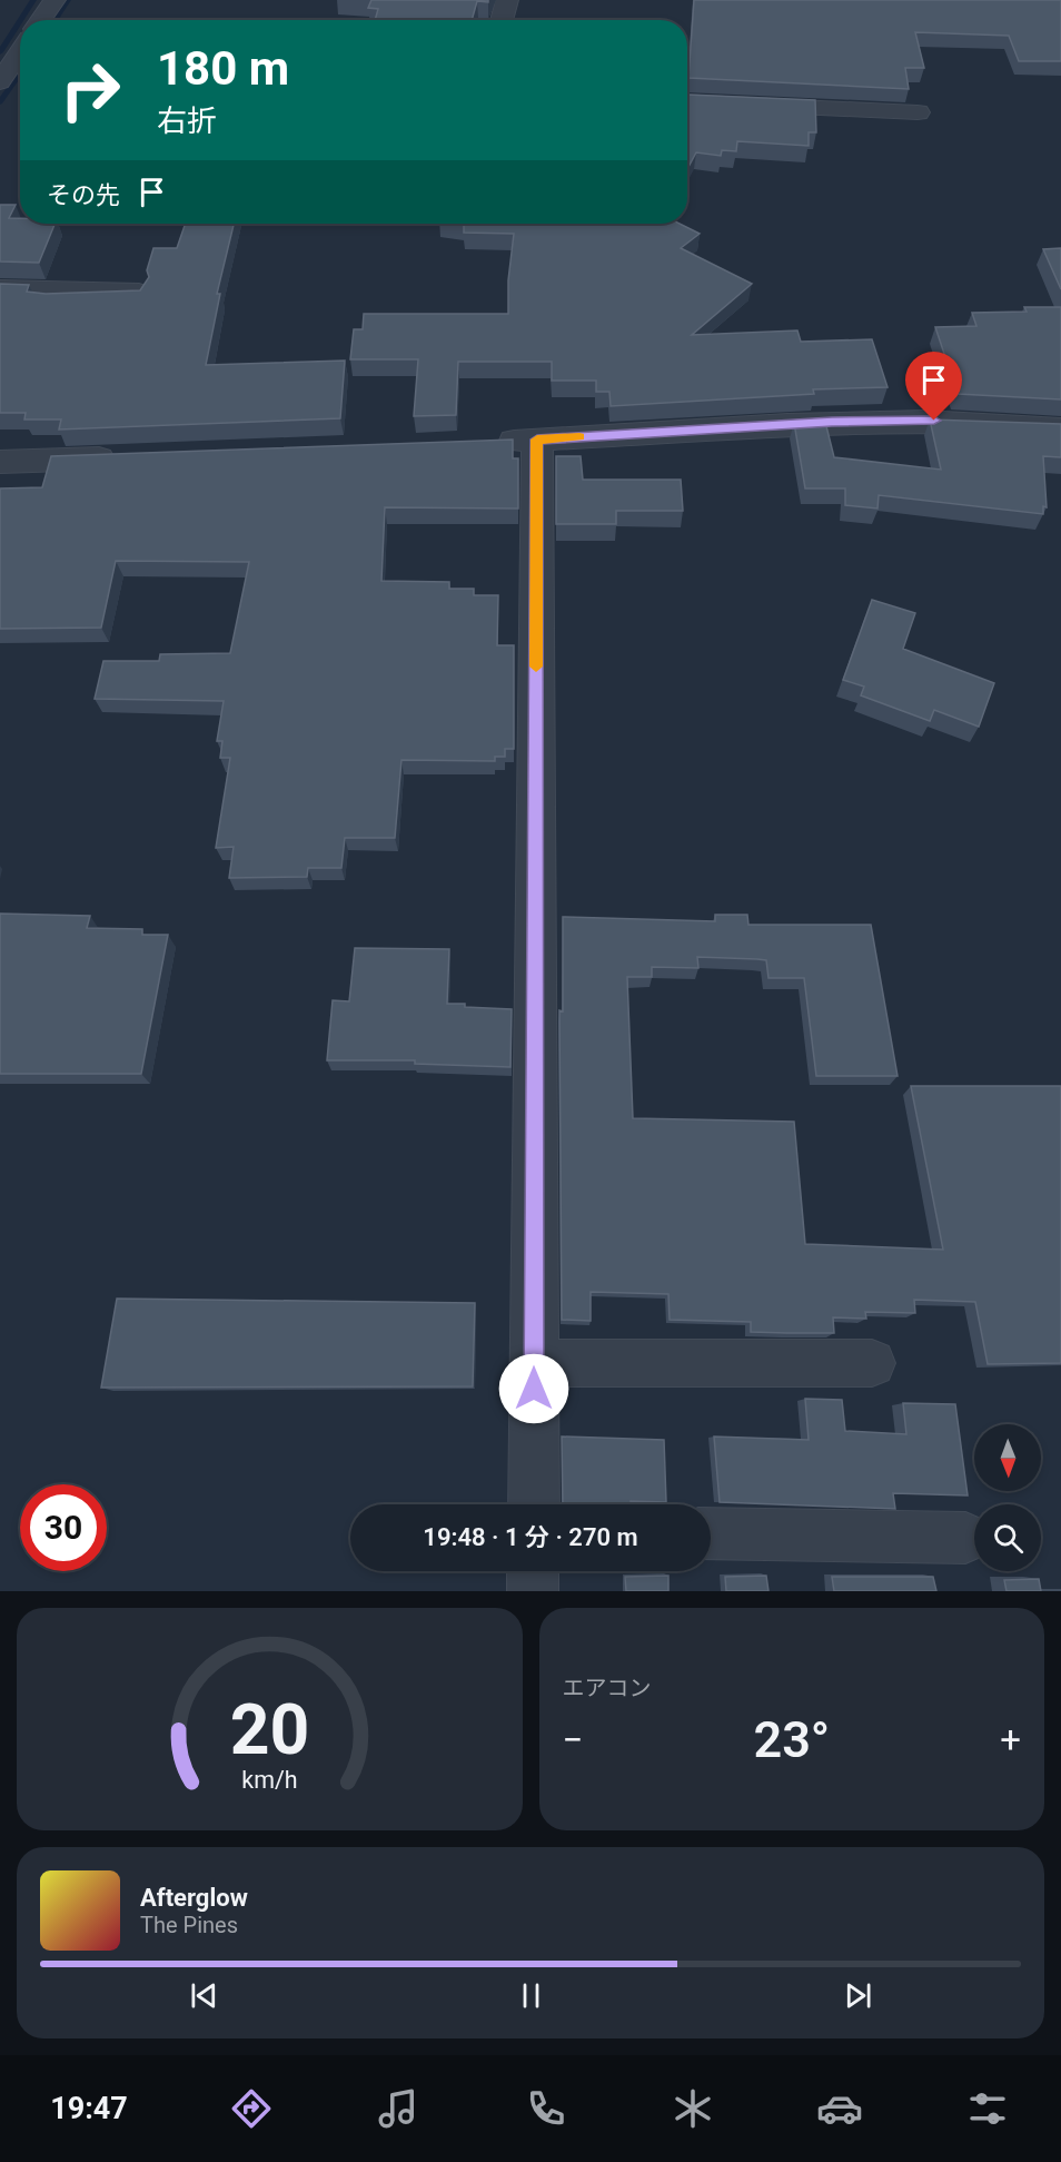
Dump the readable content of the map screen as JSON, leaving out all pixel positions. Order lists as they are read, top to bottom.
{
  "north": "bottom",
  "page": {
    "turn": ["180 m", "右折"],
    "then": "その先",
    "limit": "30",
    "trip": "19:48 · 1 分 · 270 m",
    "tile": "エアコン",
    "heat": ["−", "23°", "+"],
    "song": ["Afterglow", "The Pines"],
    "tabs": "19:47",
    "gauge": ["20", "km/h"]
  }
}
